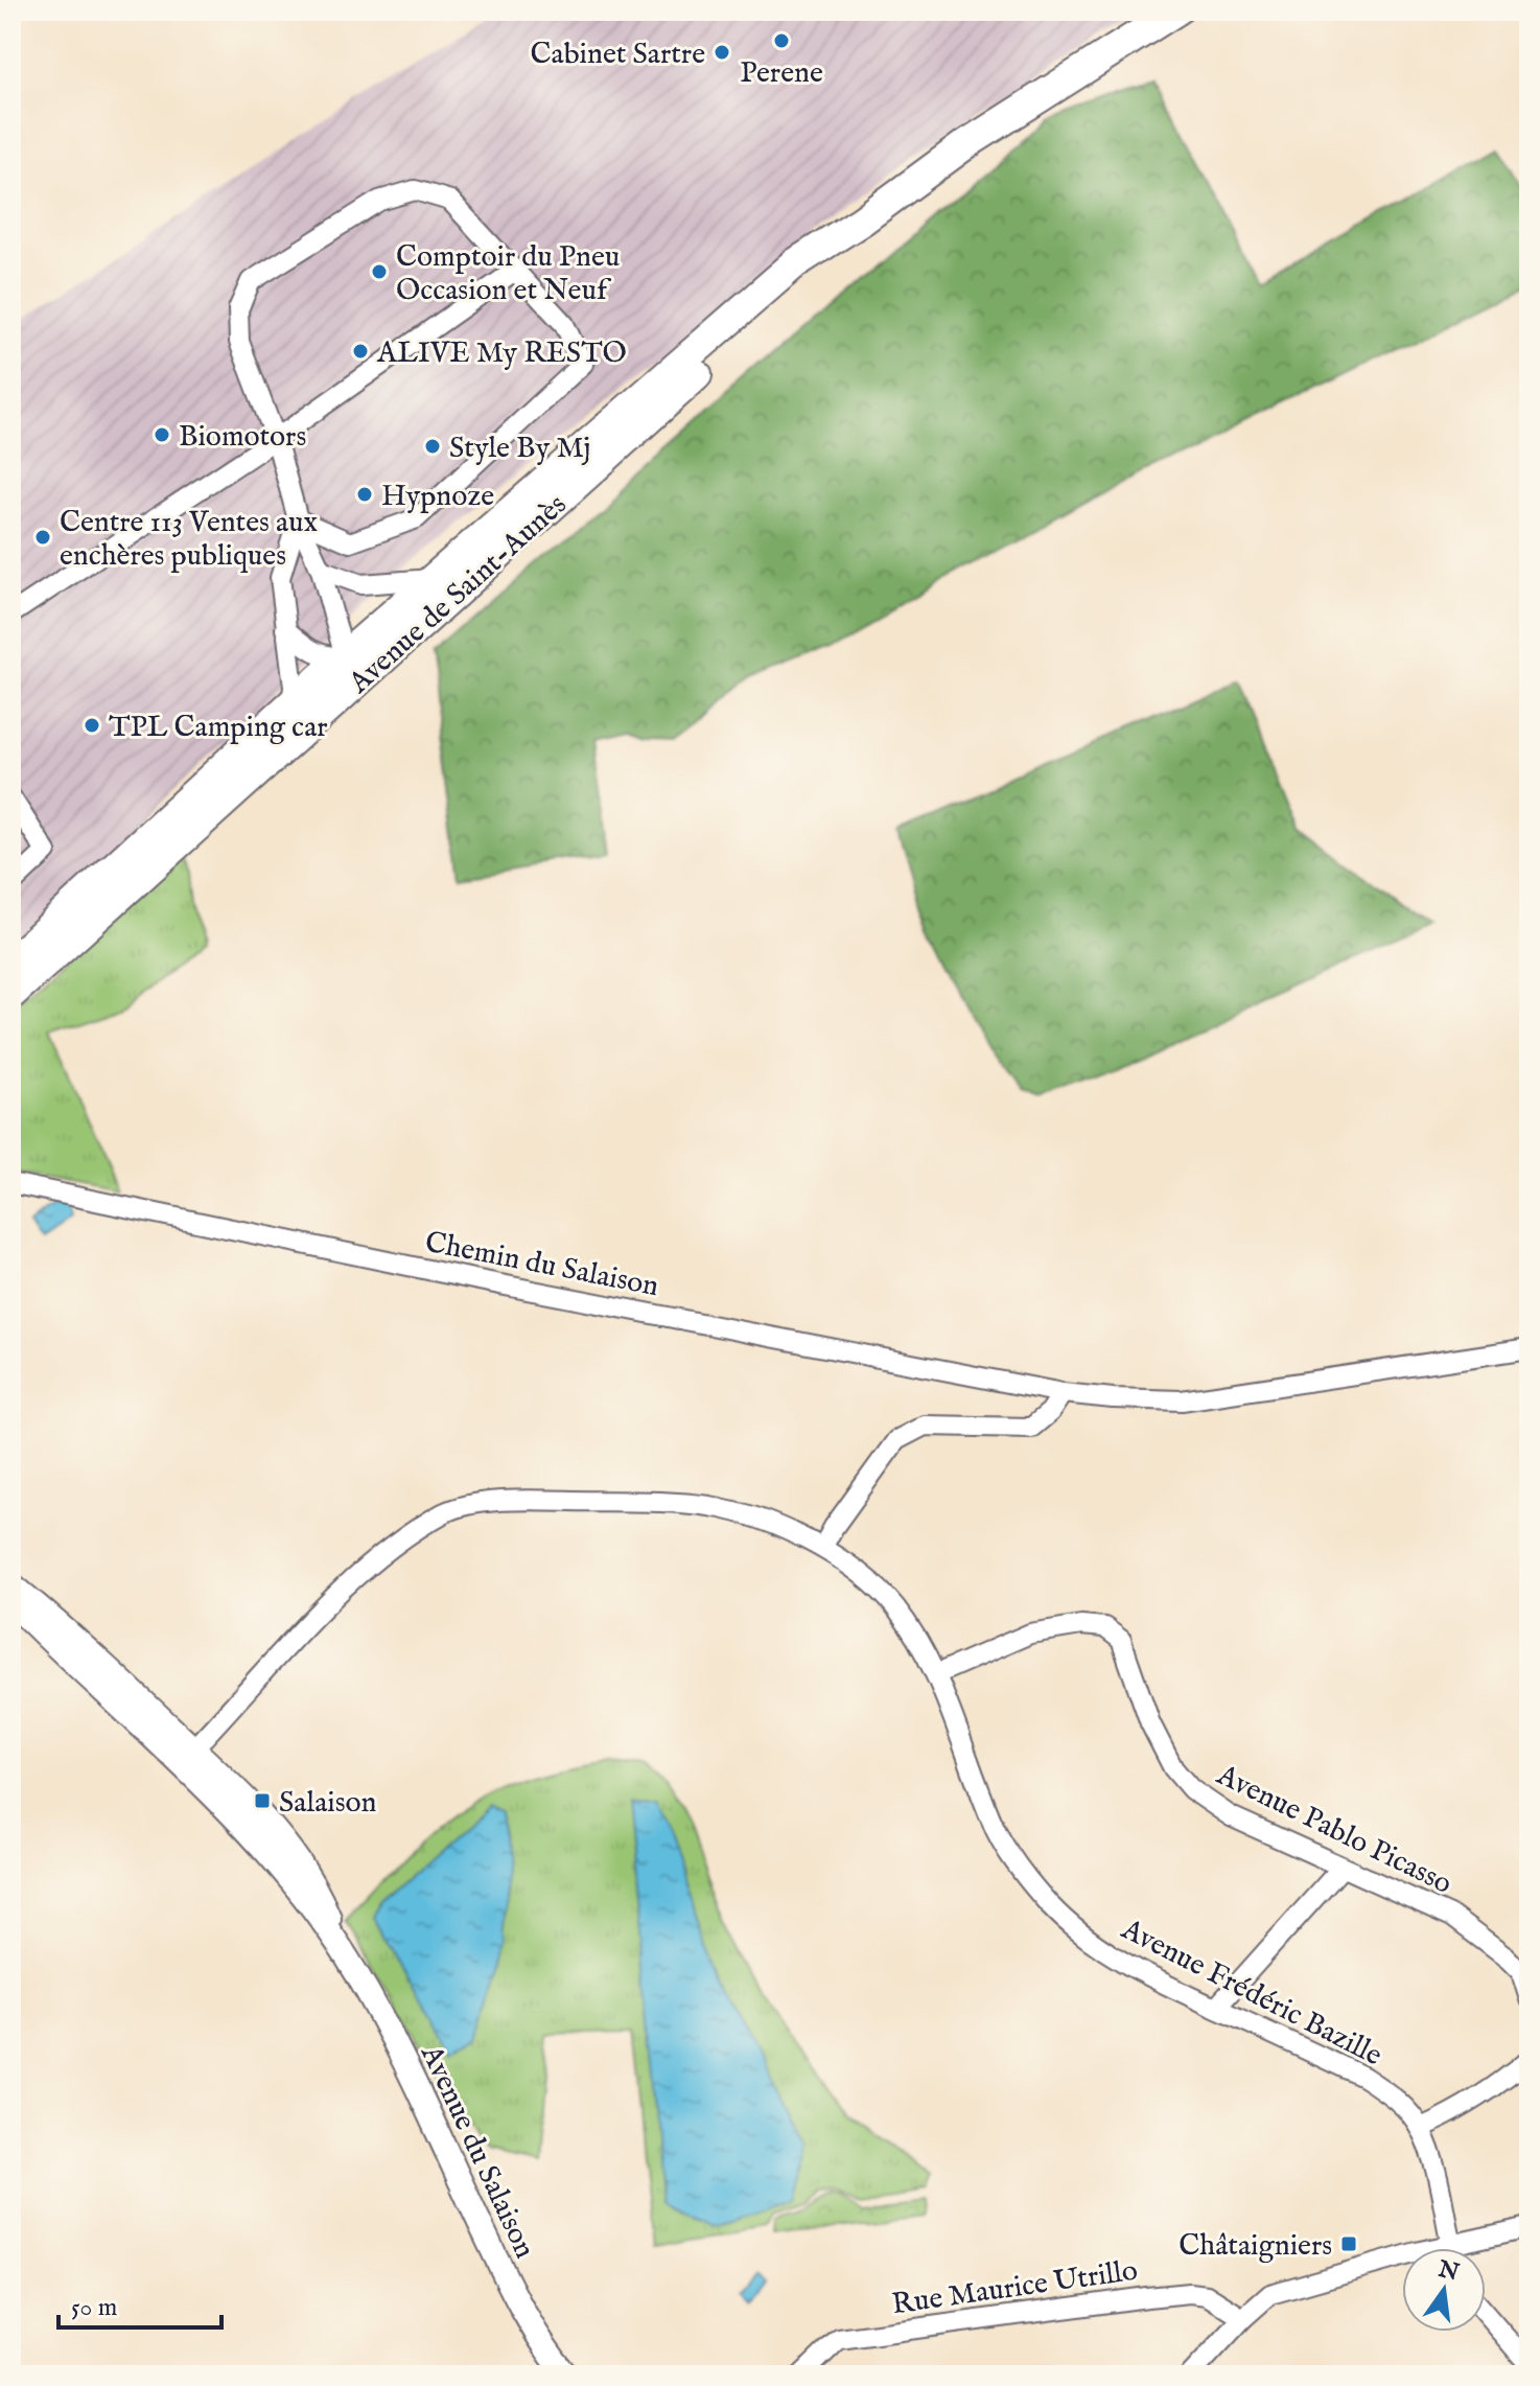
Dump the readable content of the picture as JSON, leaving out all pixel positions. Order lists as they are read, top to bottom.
{
  "streets": {
    "main road": ["Avenue de Saint-Aunès"],
    "street": [
      "Chemin du Salaison",
      "Avenue Pablo Picasso",
      "Avenue Frédéric Bazille",
      "Avenue du Salaison",
      "Rue Maurice Utrillo"
    ]
  },
  "crossings": [
    ["Avenue Pablo Picasso", "Avenue Frédéric Bazille"],
    ["Avenue Frédéric Bazille", "Avenue du Salaison"]
  ],
  "places": {
    "other": [
      "Perene",
      "Cabinet Sartre",
      "Comptoir du Pneu Occasion et Neuf",
      "ALIVE My RESTO",
      "Biomotors",
      "Style By Mj",
      "Hypnoze",
      "Centre 113 Ventes aux enchères publiques",
      "TPL Camping car"
    ],
    "transit": ["Salaison", "Châtaigniers"]
  },
  "scale_bar": "50 m",
  "north": "top"
}
